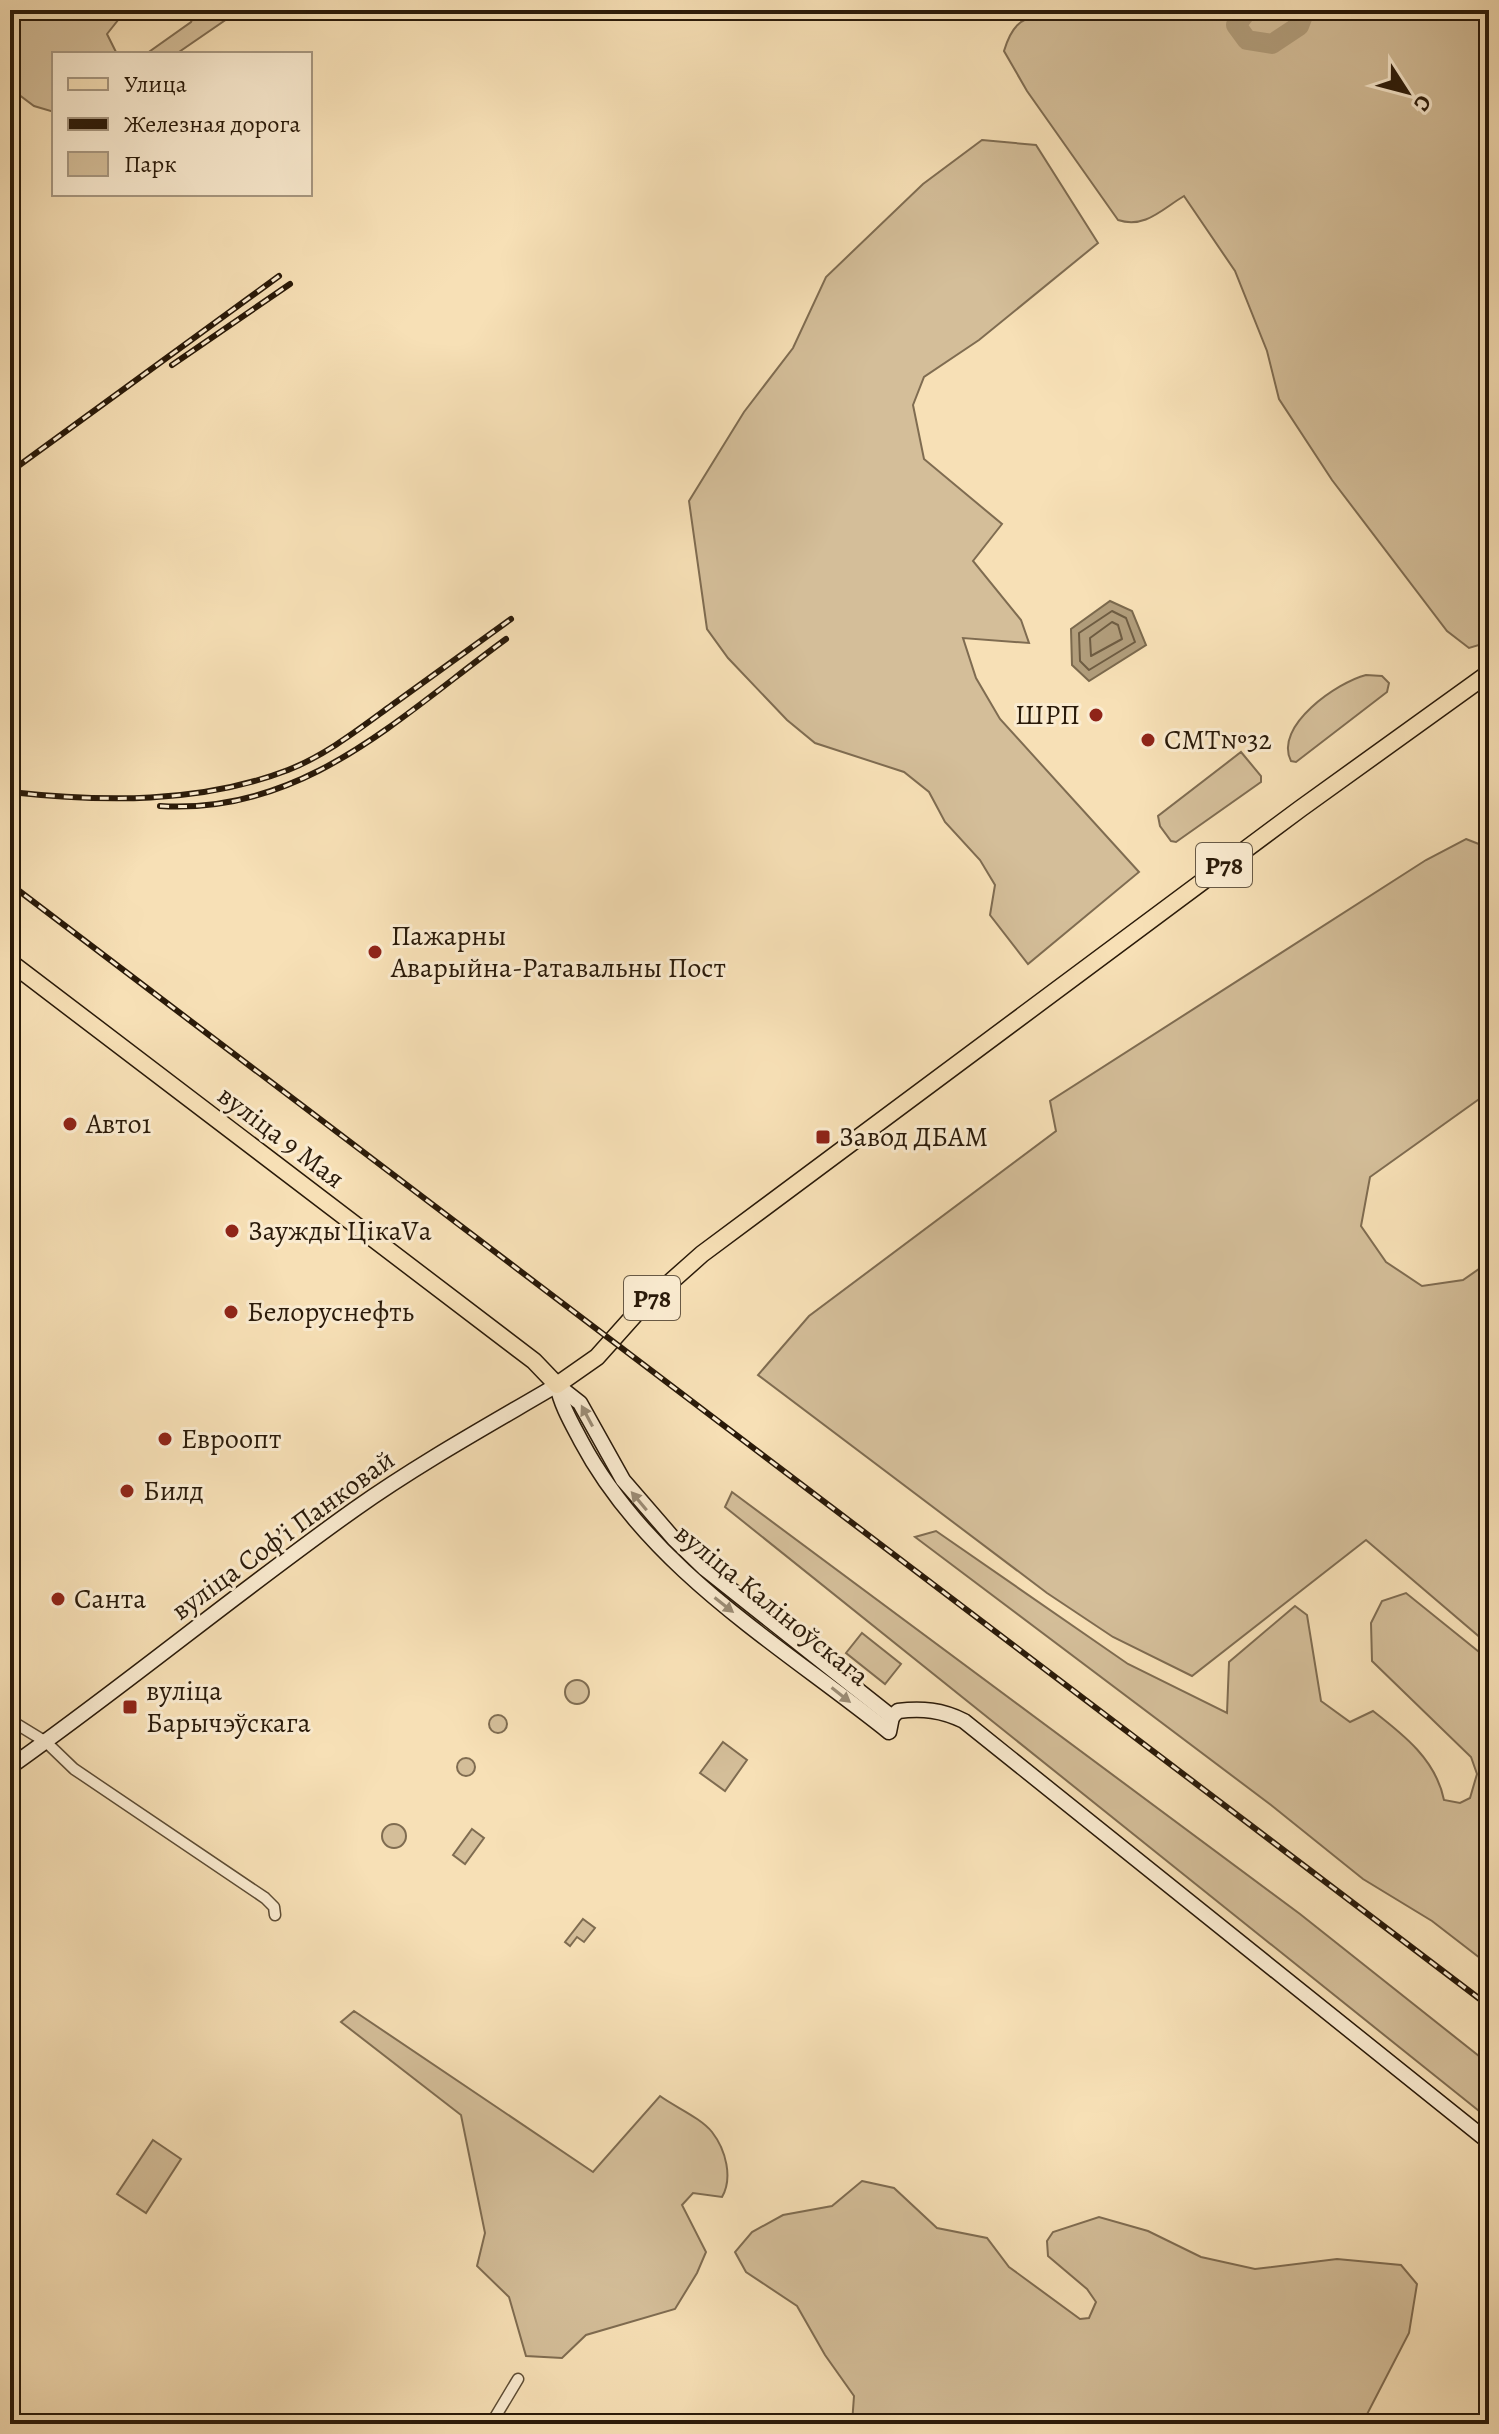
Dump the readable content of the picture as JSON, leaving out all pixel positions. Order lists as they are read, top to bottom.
{
  "streets": {
    "main road": ["Р78", "вуліца 9 Мая"],
    "street": ["вуліца Софʼі Панковай", "вуліца Каліноўскага"]
  },
  "crossings": [
    ["Р78", "вуліца 9 Мая"],
    ["Р78", "вуліца Софʼі Панковай"],
    ["Р78", "вуліца Каліноўскага"],
    ["вуліца 9 Мая", "вуліца Софʼі Панковай"],
    ["вуліца 9 Мая", "вуліца Каліноўскага"],
    ["вуліца Софʼі Панковай", "вуліца Каліноўскага"]
  ],
  "places": {
    "other": [
      "ШРП",
      "СМТ№32",
      "Пажарны Аварыйна-Ратавальны Пост",
      "Авто1",
      "Заужды ЦікаVа",
      "Белоруснефть",
      "Евроопт",
      "Билд",
      "Санта"
    ],
    "transit": ["Завод ДБАМ", "вуліца Барычэўскага"]
  },
  "legend": ["Улица", "Железная дорога", "Парк"],
  "north": "bottom right"
}
